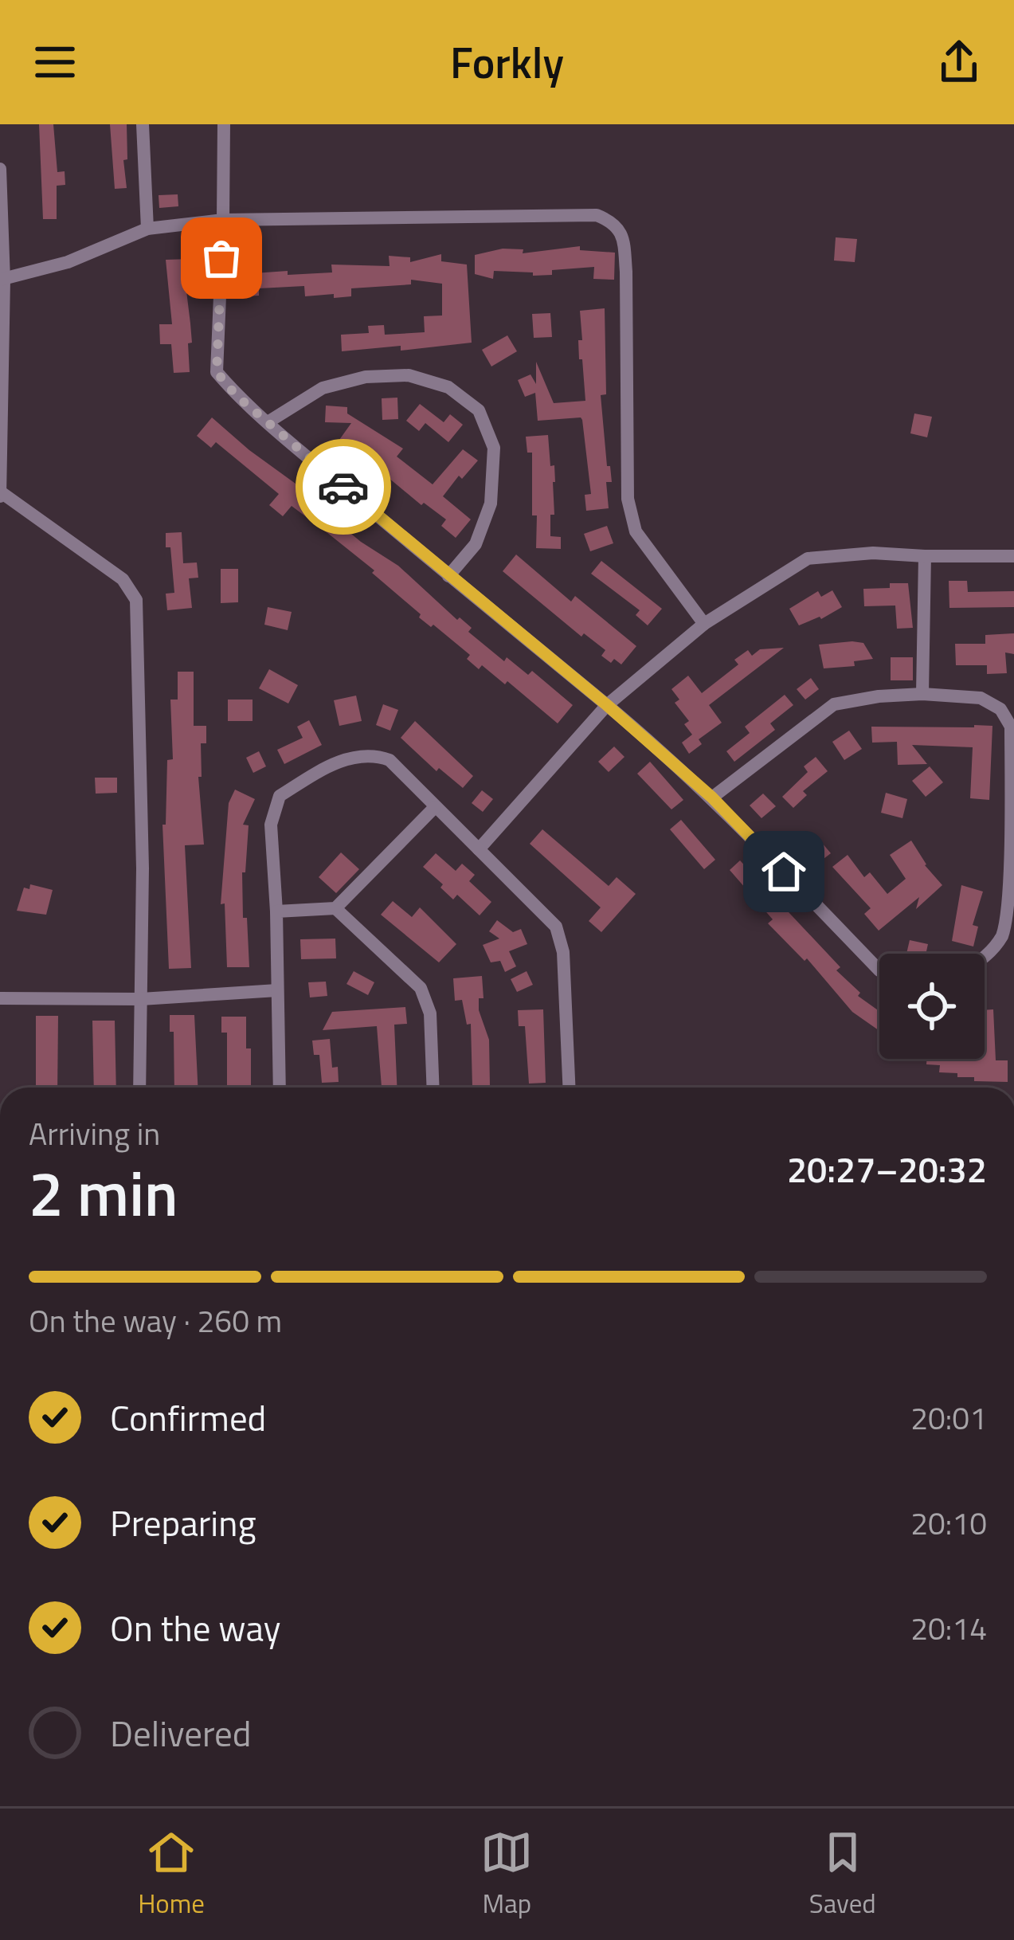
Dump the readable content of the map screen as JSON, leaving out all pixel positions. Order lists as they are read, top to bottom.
{
  "page": {
    "header": "Forkly",
    "heading": ["2 min", "Arriving in", "20:27–20:32"],
    "bar": "On the way · 260 m",
    "list": [
      ["Confirmed", "20:01"],
      ["Preparing", "20:10"],
      ["On the way", "20:14"],
      "Delivered"
    ],
    "tabs": ["Home", "Map", "Saved"]
  }
}
